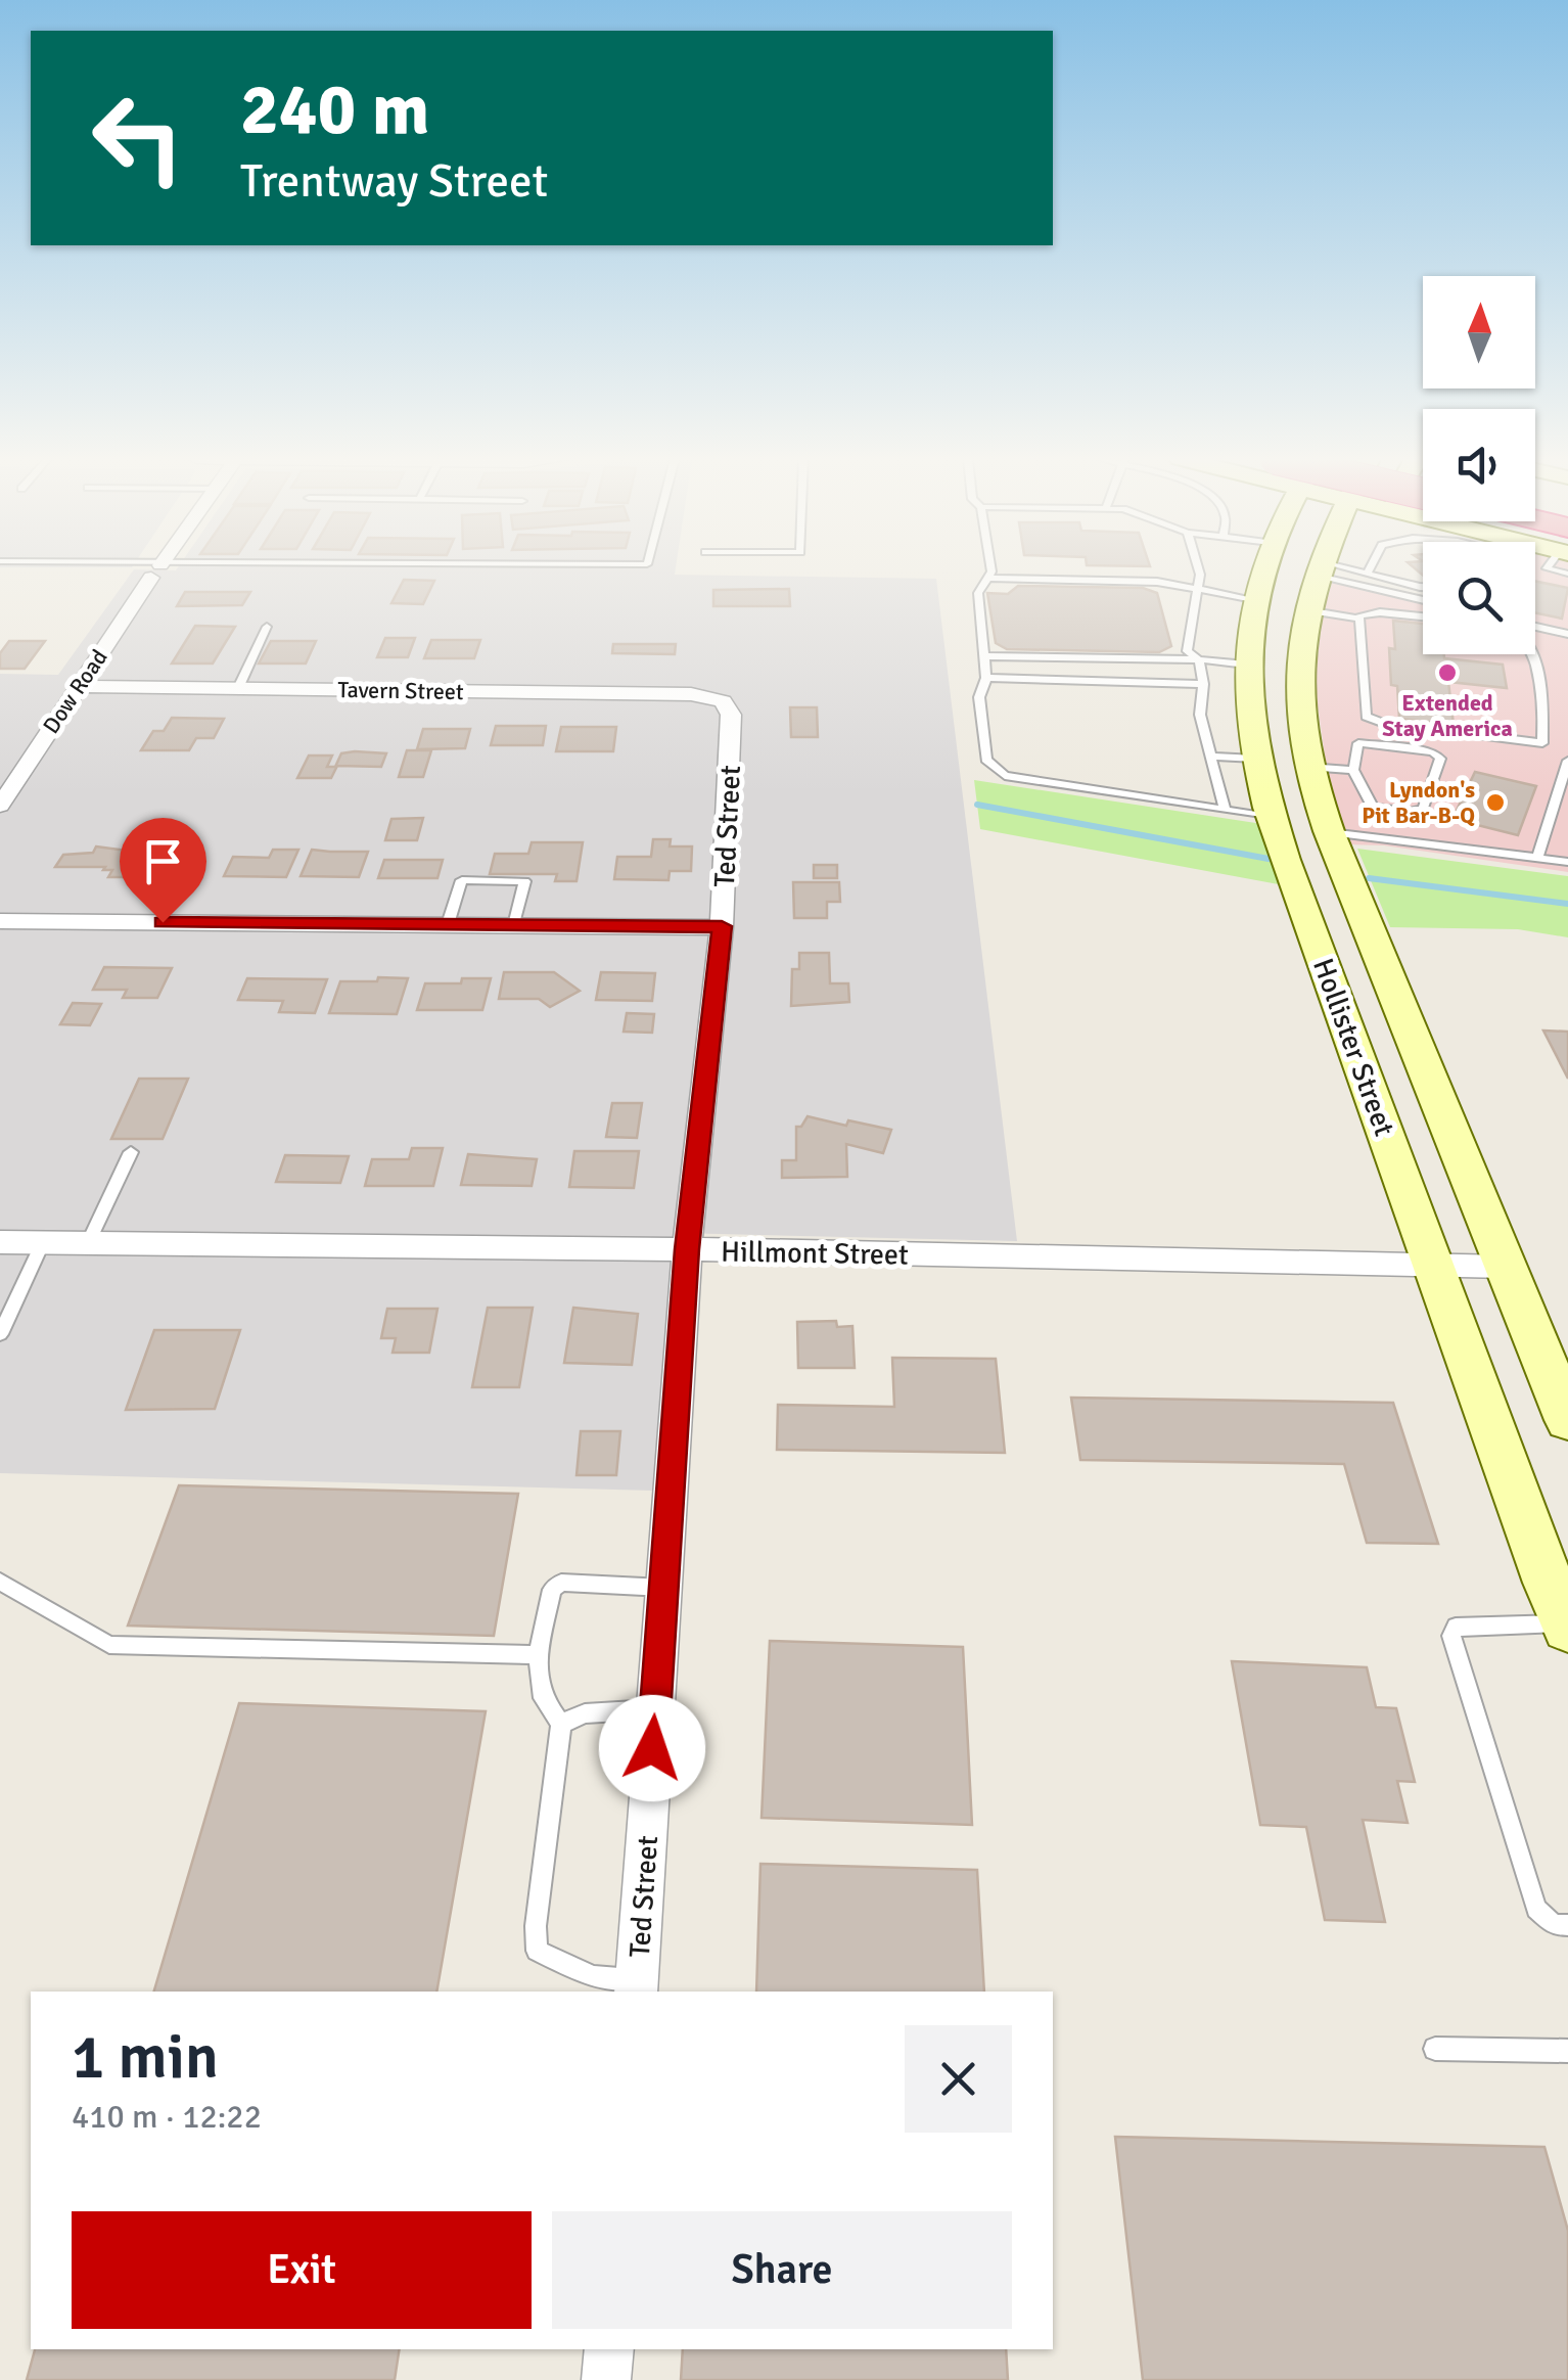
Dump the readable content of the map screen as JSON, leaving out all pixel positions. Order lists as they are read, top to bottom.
{
  "streets": {
    "main road": ["Hollister Street"],
    "street": [
      "Tavern Street",
      "Dow Road",
      "Ted Street",
      "Hillmont Street"
    ]
  },
  "crossings": [
    ["Tavern Street", "Dow Road"],
    ["Tavern Street", "Ted Street"],
    ["Ted Street", "Hillmont Street"],
    ["Hollister Street", "Hillmont Street"]
  ],
  "places": ["Extended Stay America", "Lyndon's Pit Bar-B-Q"],
  "north": "top",
  "page": {
    "turn": ["240 m", "Trentway Street"],
    "heading": ["1 min", "410 m · 12:22"],
    "buttons": ["Exit", "Share"]
  }
}
